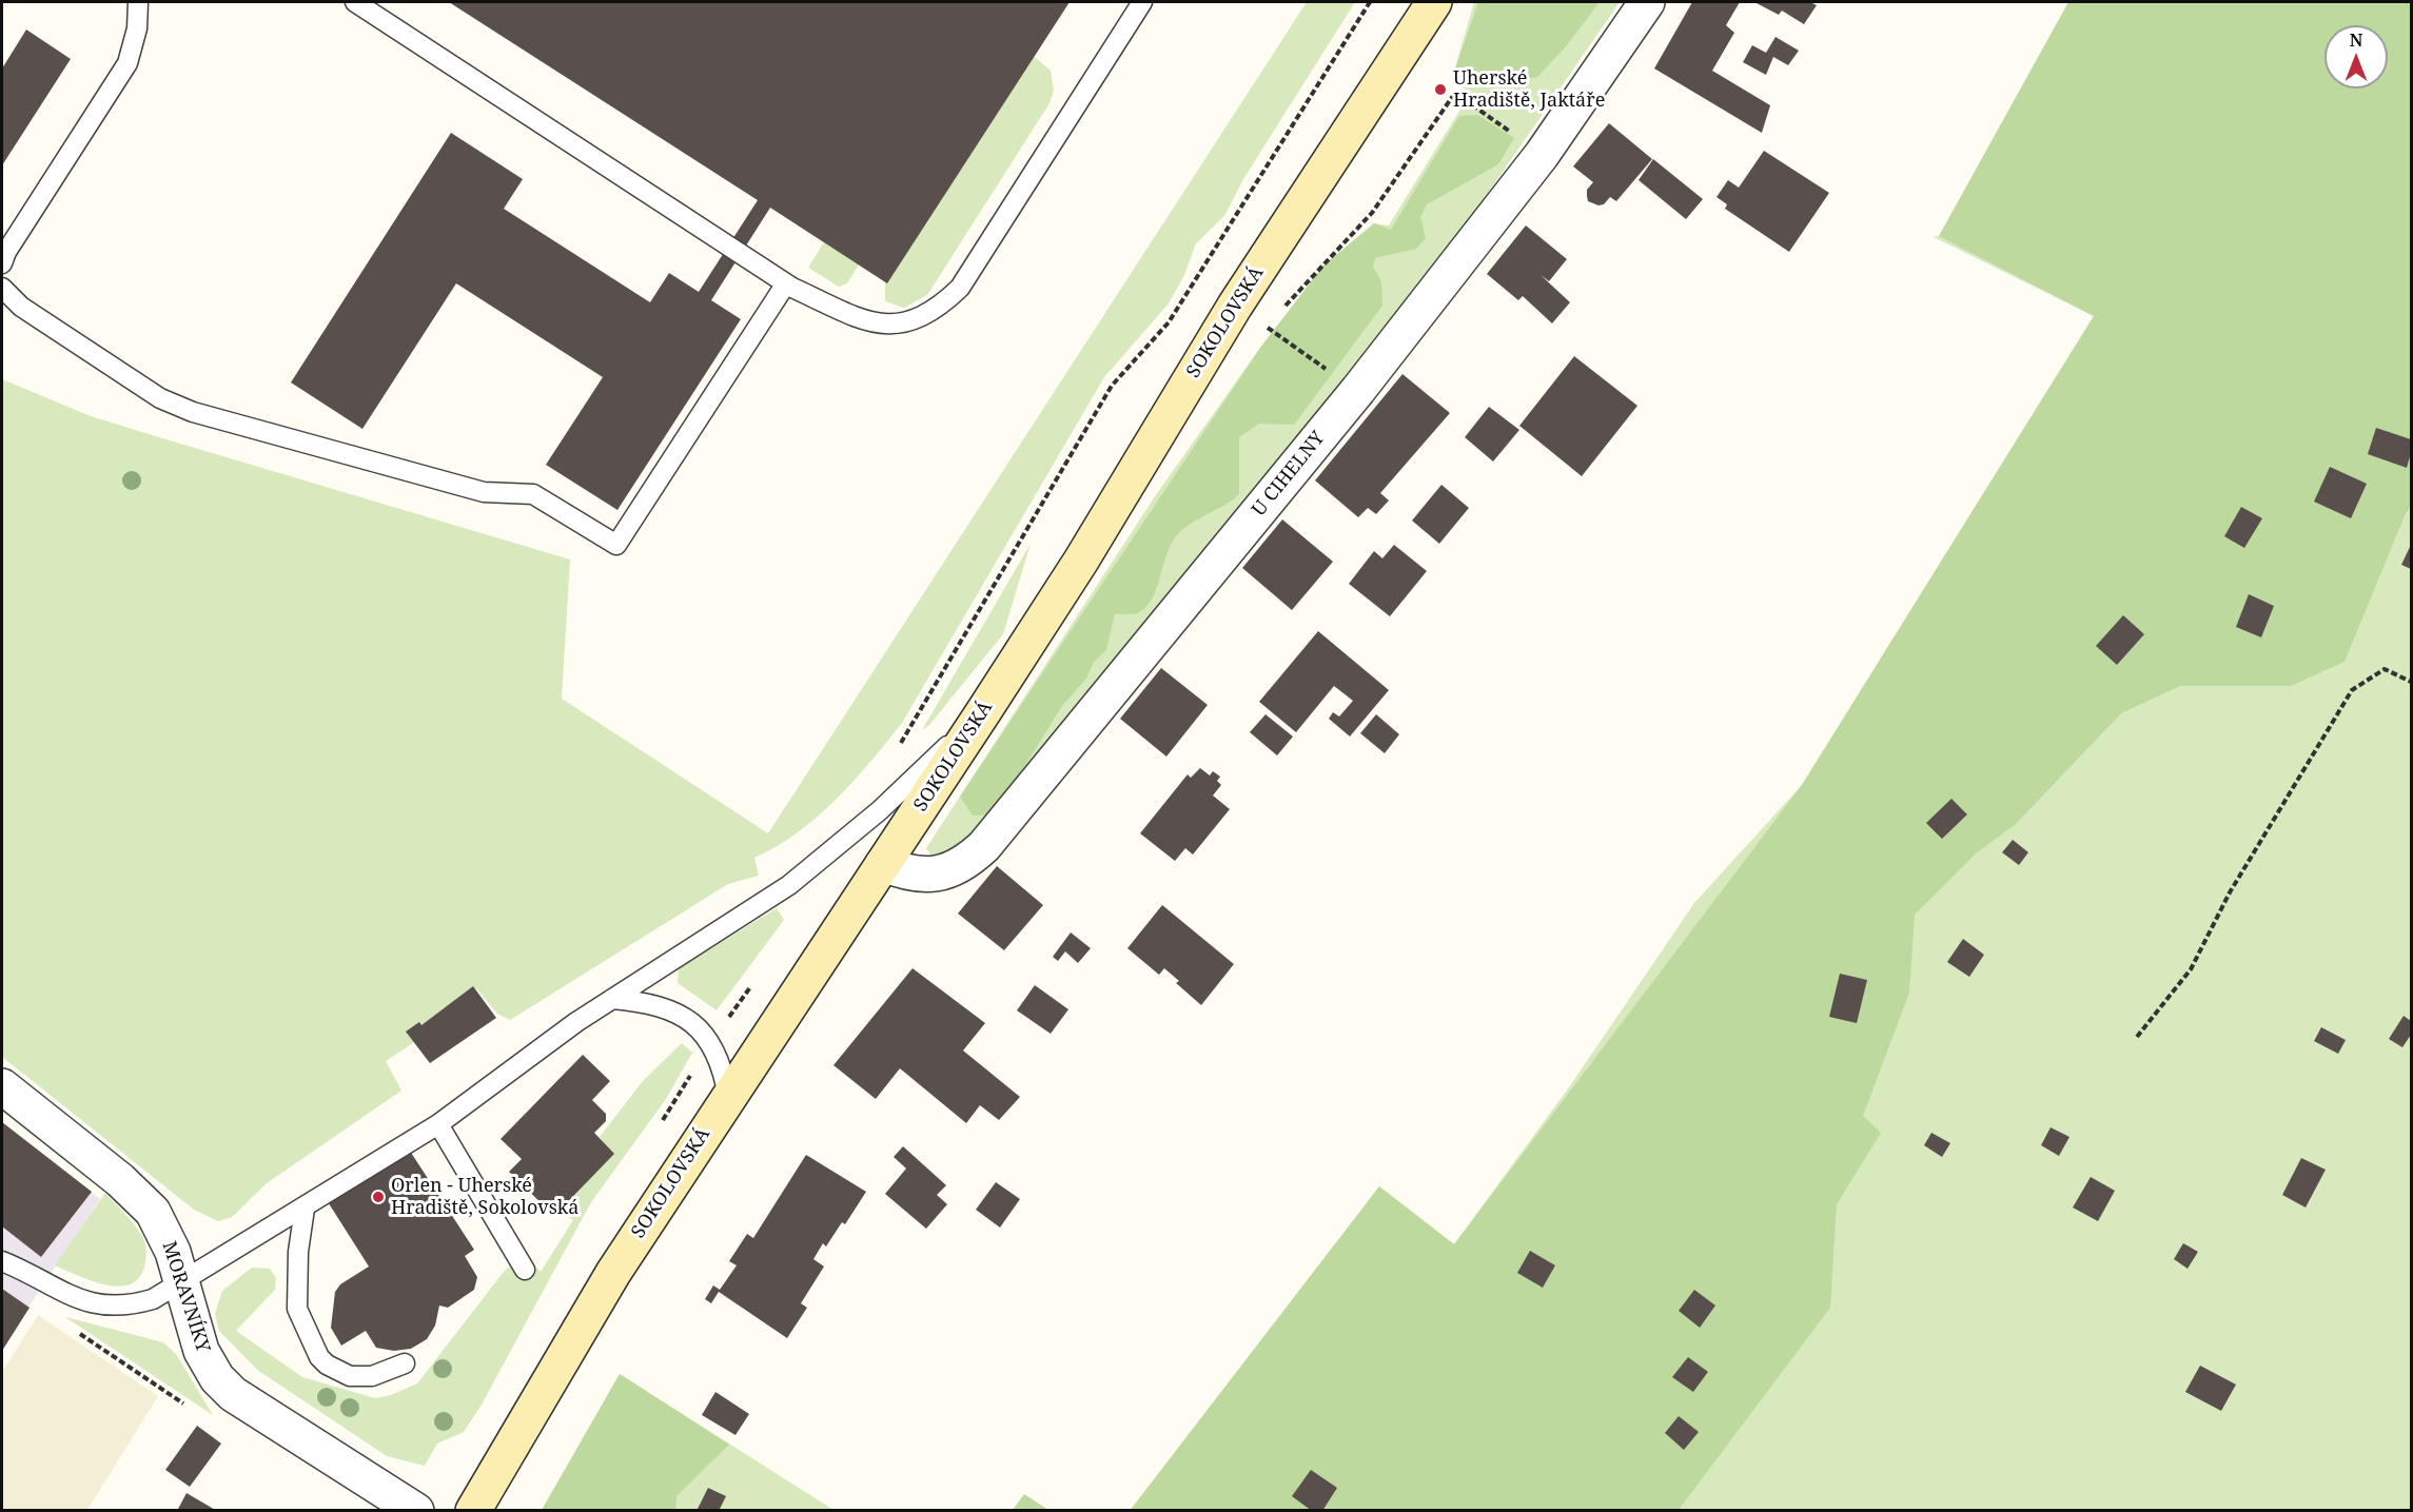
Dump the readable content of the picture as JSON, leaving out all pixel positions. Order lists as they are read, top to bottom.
{
  "streets": {
    "main road": ["SOKOLOVSKÁ"],
    "street": ["U CIHELNY", "MORAVNÍKY"]
  },
  "crossings": [
    ["SOKOLOVSKÁ", "U CIHELNY"]
  ],
  "places": ["Uherské Hradiště, Jaktáře", "Orlen - Uherské Hradiště, Sokolovská"],
  "north": "top"
}
